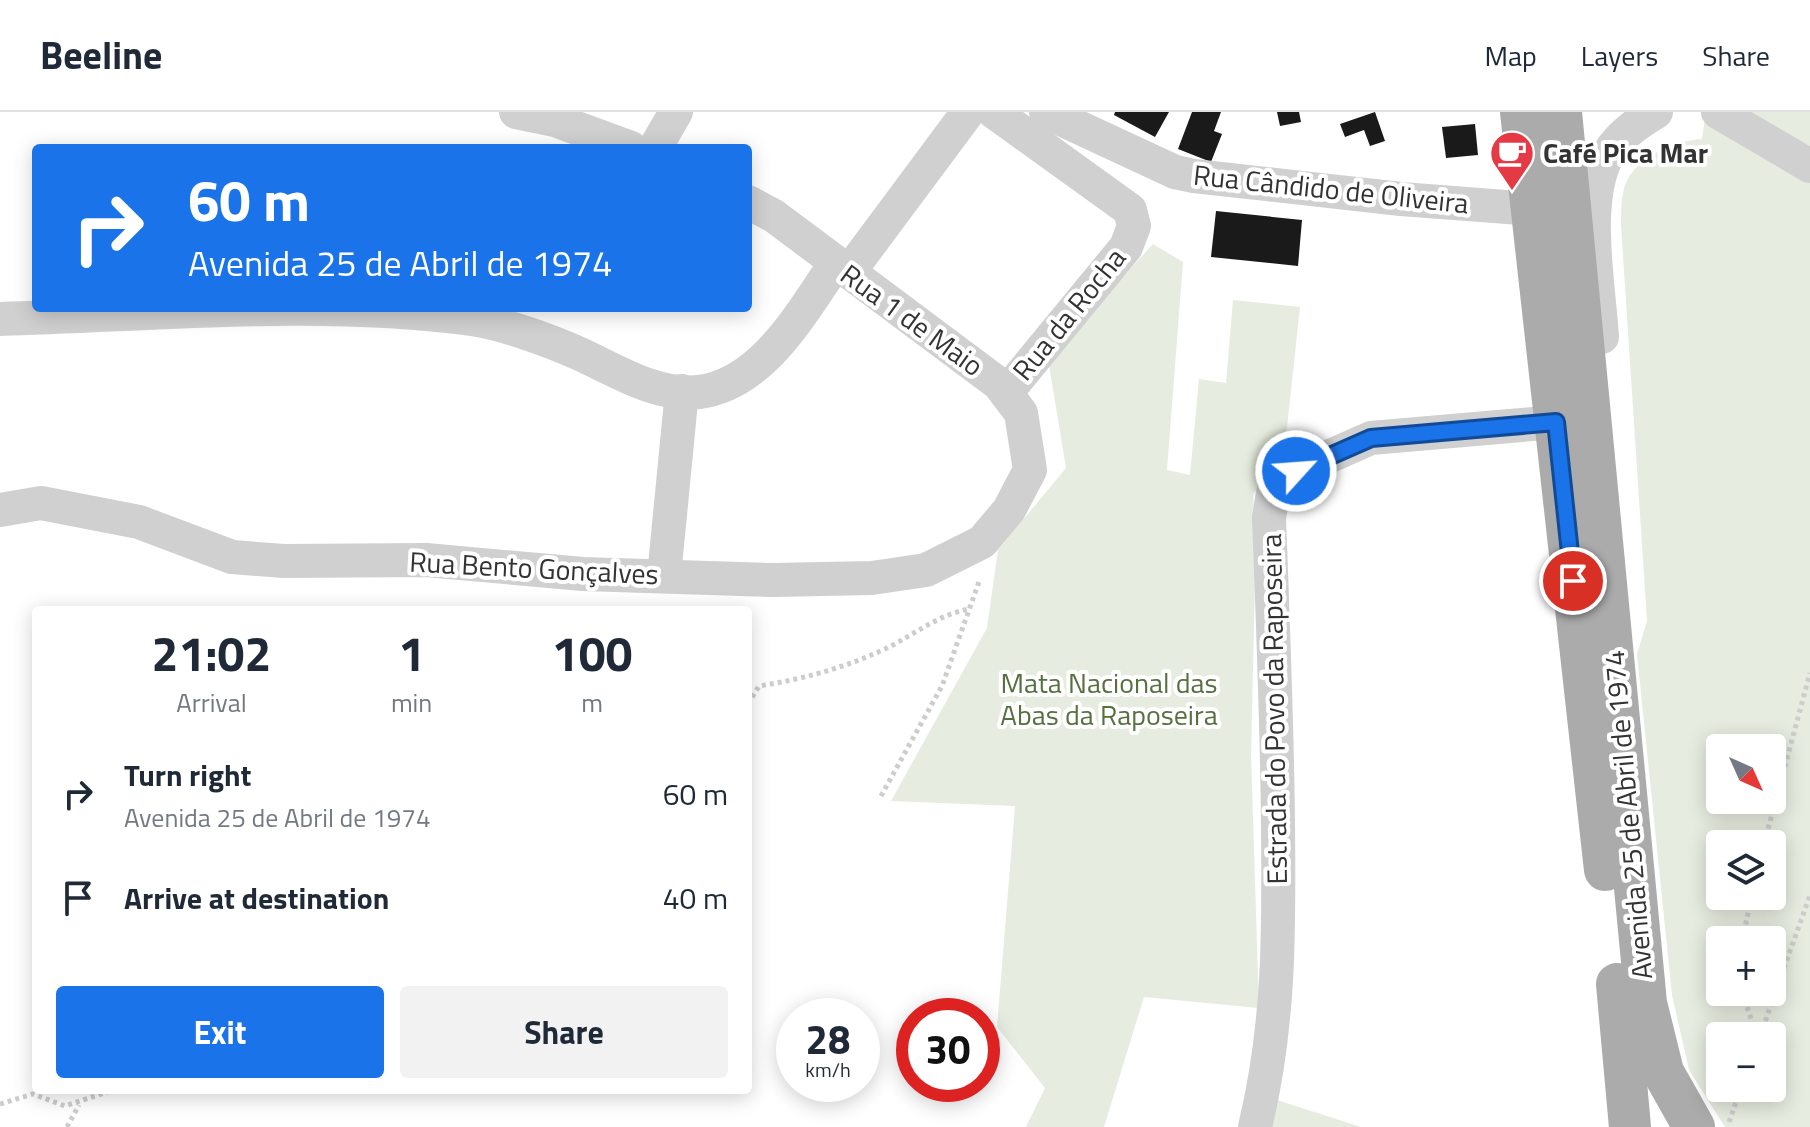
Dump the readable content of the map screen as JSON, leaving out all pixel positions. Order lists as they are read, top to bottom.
{
  "streets": {
    "main road": ["Avenida 25 de Abril de 1974"],
    "street": [
      "Rua Cândido de Oliveira",
      "Rua da Rocha",
      "Rua 1 de Maio",
      "Rua Bento Gonçalves",
      "Estrada do Povo da Raposeira"
    ]
  },
  "crossings": [
    ["Rua Cândido de Oliveira", "Avenida 25 de Abril de 1974"],
    ["Rua da Rocha", "Rua 1 de Maio"],
    ["Rua 1 de Maio", "Rua Bento Gonçalves"],
    ["Estrada do Povo da Raposeira", "Avenida 25 de Abril de 1974"]
  ],
  "parks": ["Mata Nacional das Abas da Raposeira"],
  "places": {
    "cafe": ["Café Pica Mar"]
  },
  "north": "bottom right",
  "page": {
    "header": "Beeline",
    "nav": ["Map", "Layers", "Share"],
    "turn": ["60 m", "Avenida 25 de Abril de 1974"],
    "eta": [
      "21:02",
      "Arrival",
      "1",
      "min",
      "100",
      "m"
    ],
    "map_buttons": ["+", "−"],
    "list": [
      {
        "name": "Turn right",
        "note": "Avenida 25 de Abril de 1974",
        "value": "60 m"
      },
      {
        "name": "Arrive at destination",
        "value": "40 m"
      }
    ],
    "buttons": ["Exit", "Share"],
    "speed": "28 km/h",
    "limit": "30"
  }
}
